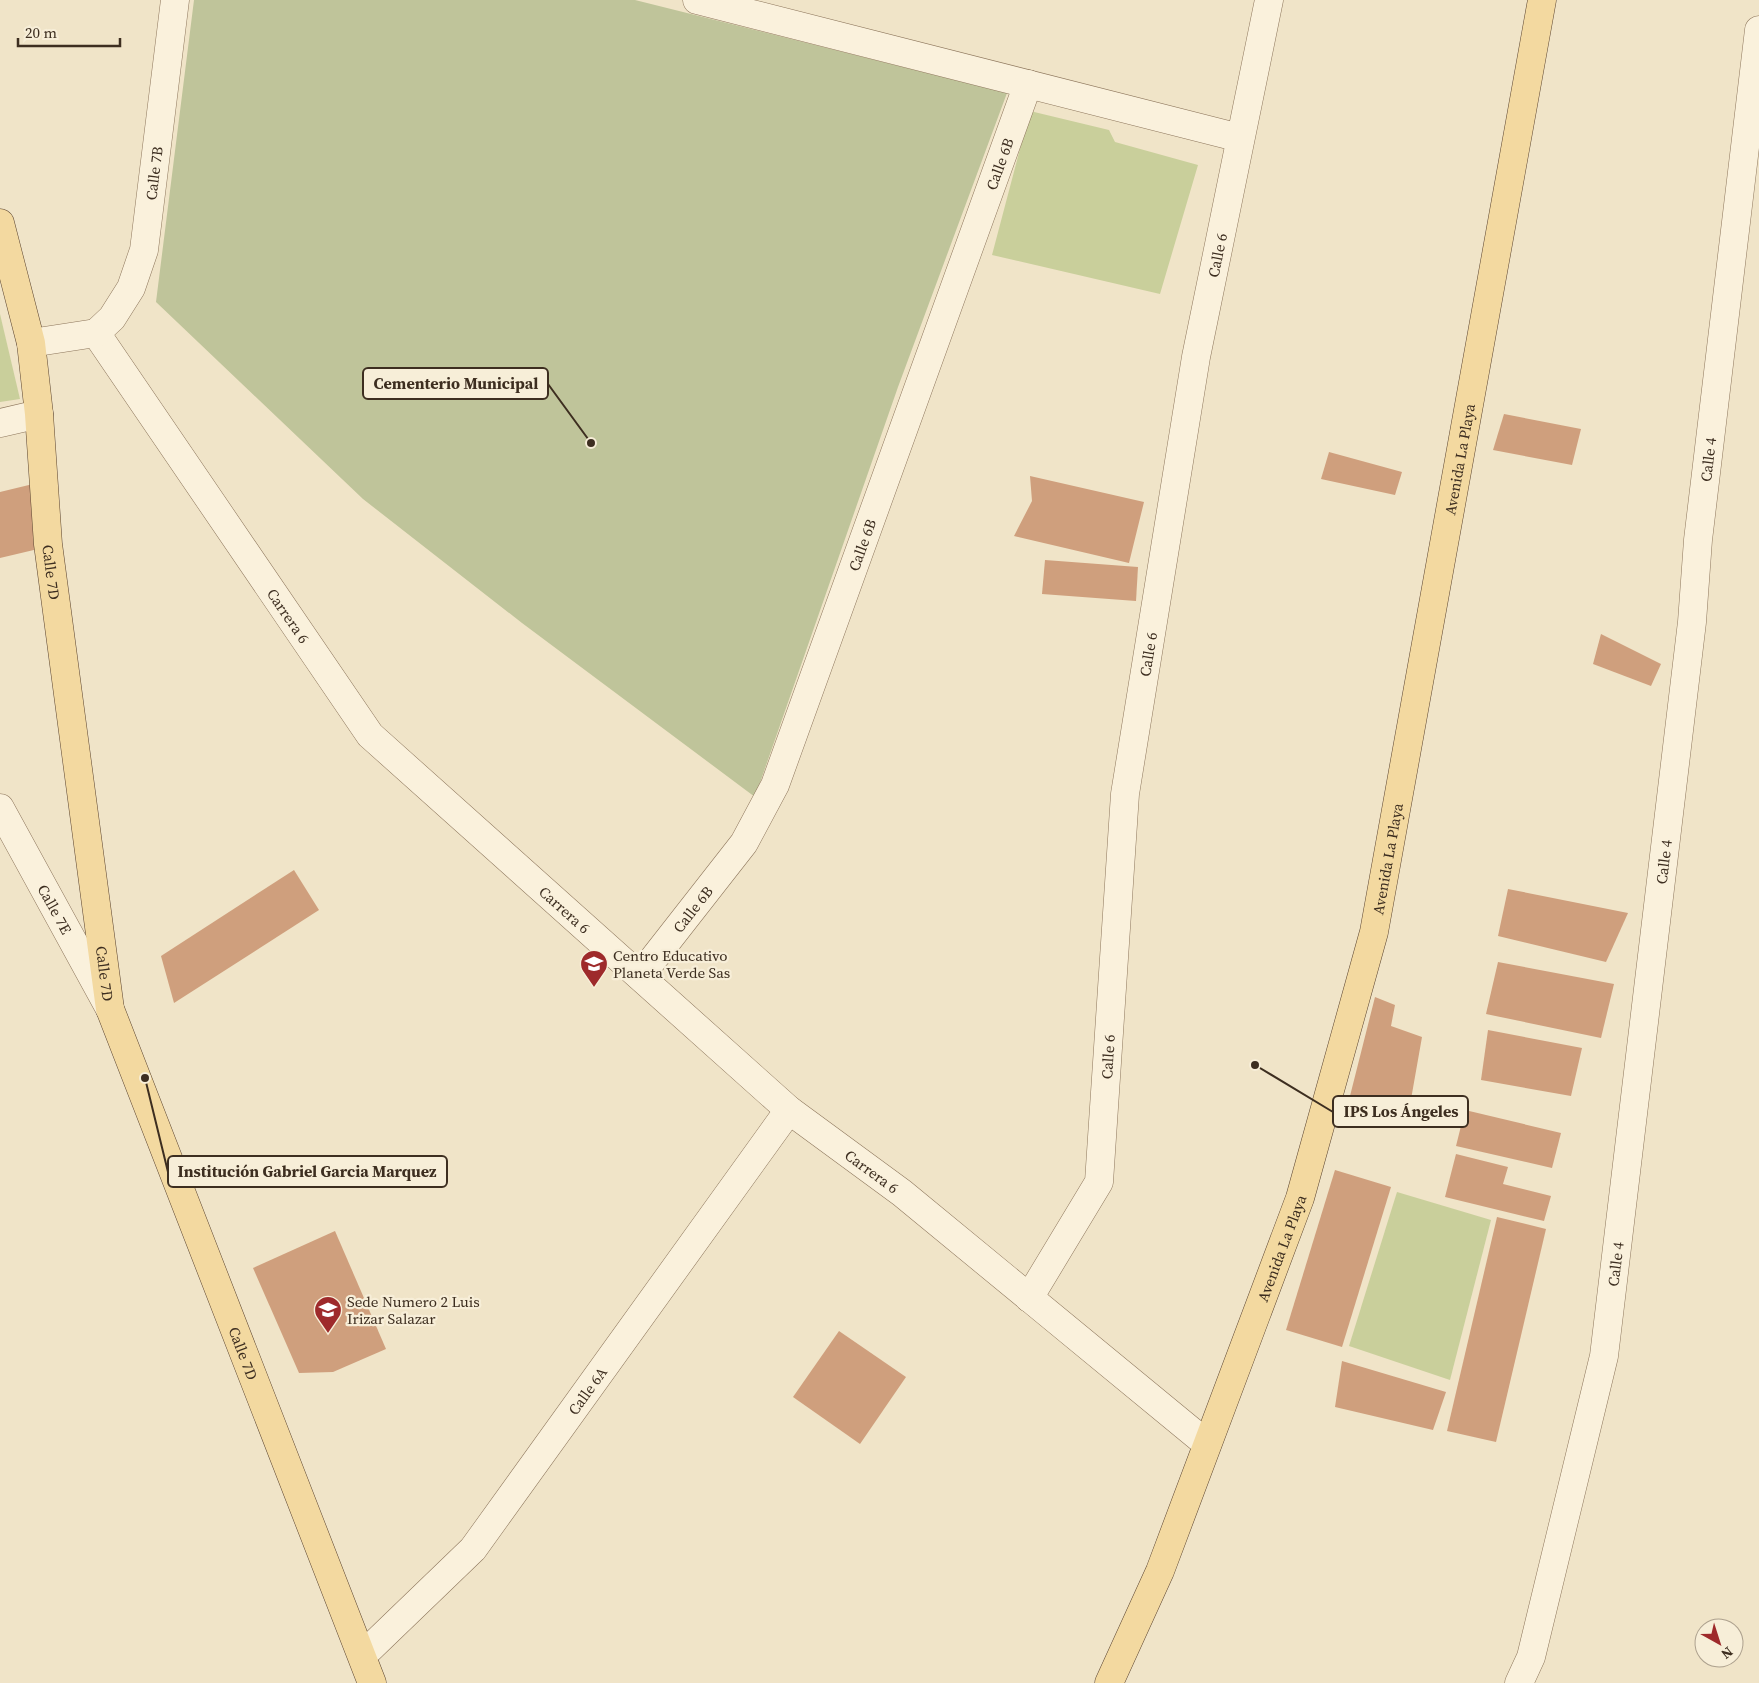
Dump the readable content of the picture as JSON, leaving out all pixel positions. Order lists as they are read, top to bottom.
{
  "streets": {
    "main road": ["Avenida La Playa", "Calle 7D"],
    "street": [
      "Calle 6B",
      "Calle 7B",
      "Calle 6",
      "Calle 4",
      "Carrera 6",
      "Calle 7E",
      "Calle 6A"
    ]
  },
  "crossings": [
    ["Calle 6B", "Carrera 6"],
    ["Calle 7B", "Carrera 6"],
    ["Calle 6", "Carrera 6"],
    ["Avenida La Playa", "Carrera 6"],
    ["Calle 7D", "Calle 7E"],
    ["Calle 7D", "Calle 6A"],
    ["Carrera 6", "Calle 6A"]
  ],
  "places": {
    "other": ["Cementerio Municipal", "IPS Los Ángeles", "Institución Gabriel Garcia Marquez"],
    "school or university": ["Centro Educativo Planeta Verde Sas", "Sede Numero 2 Luis Irizar Salazar"]
  },
  "scale_bar": "20 m",
  "north": "bottom right"
}
